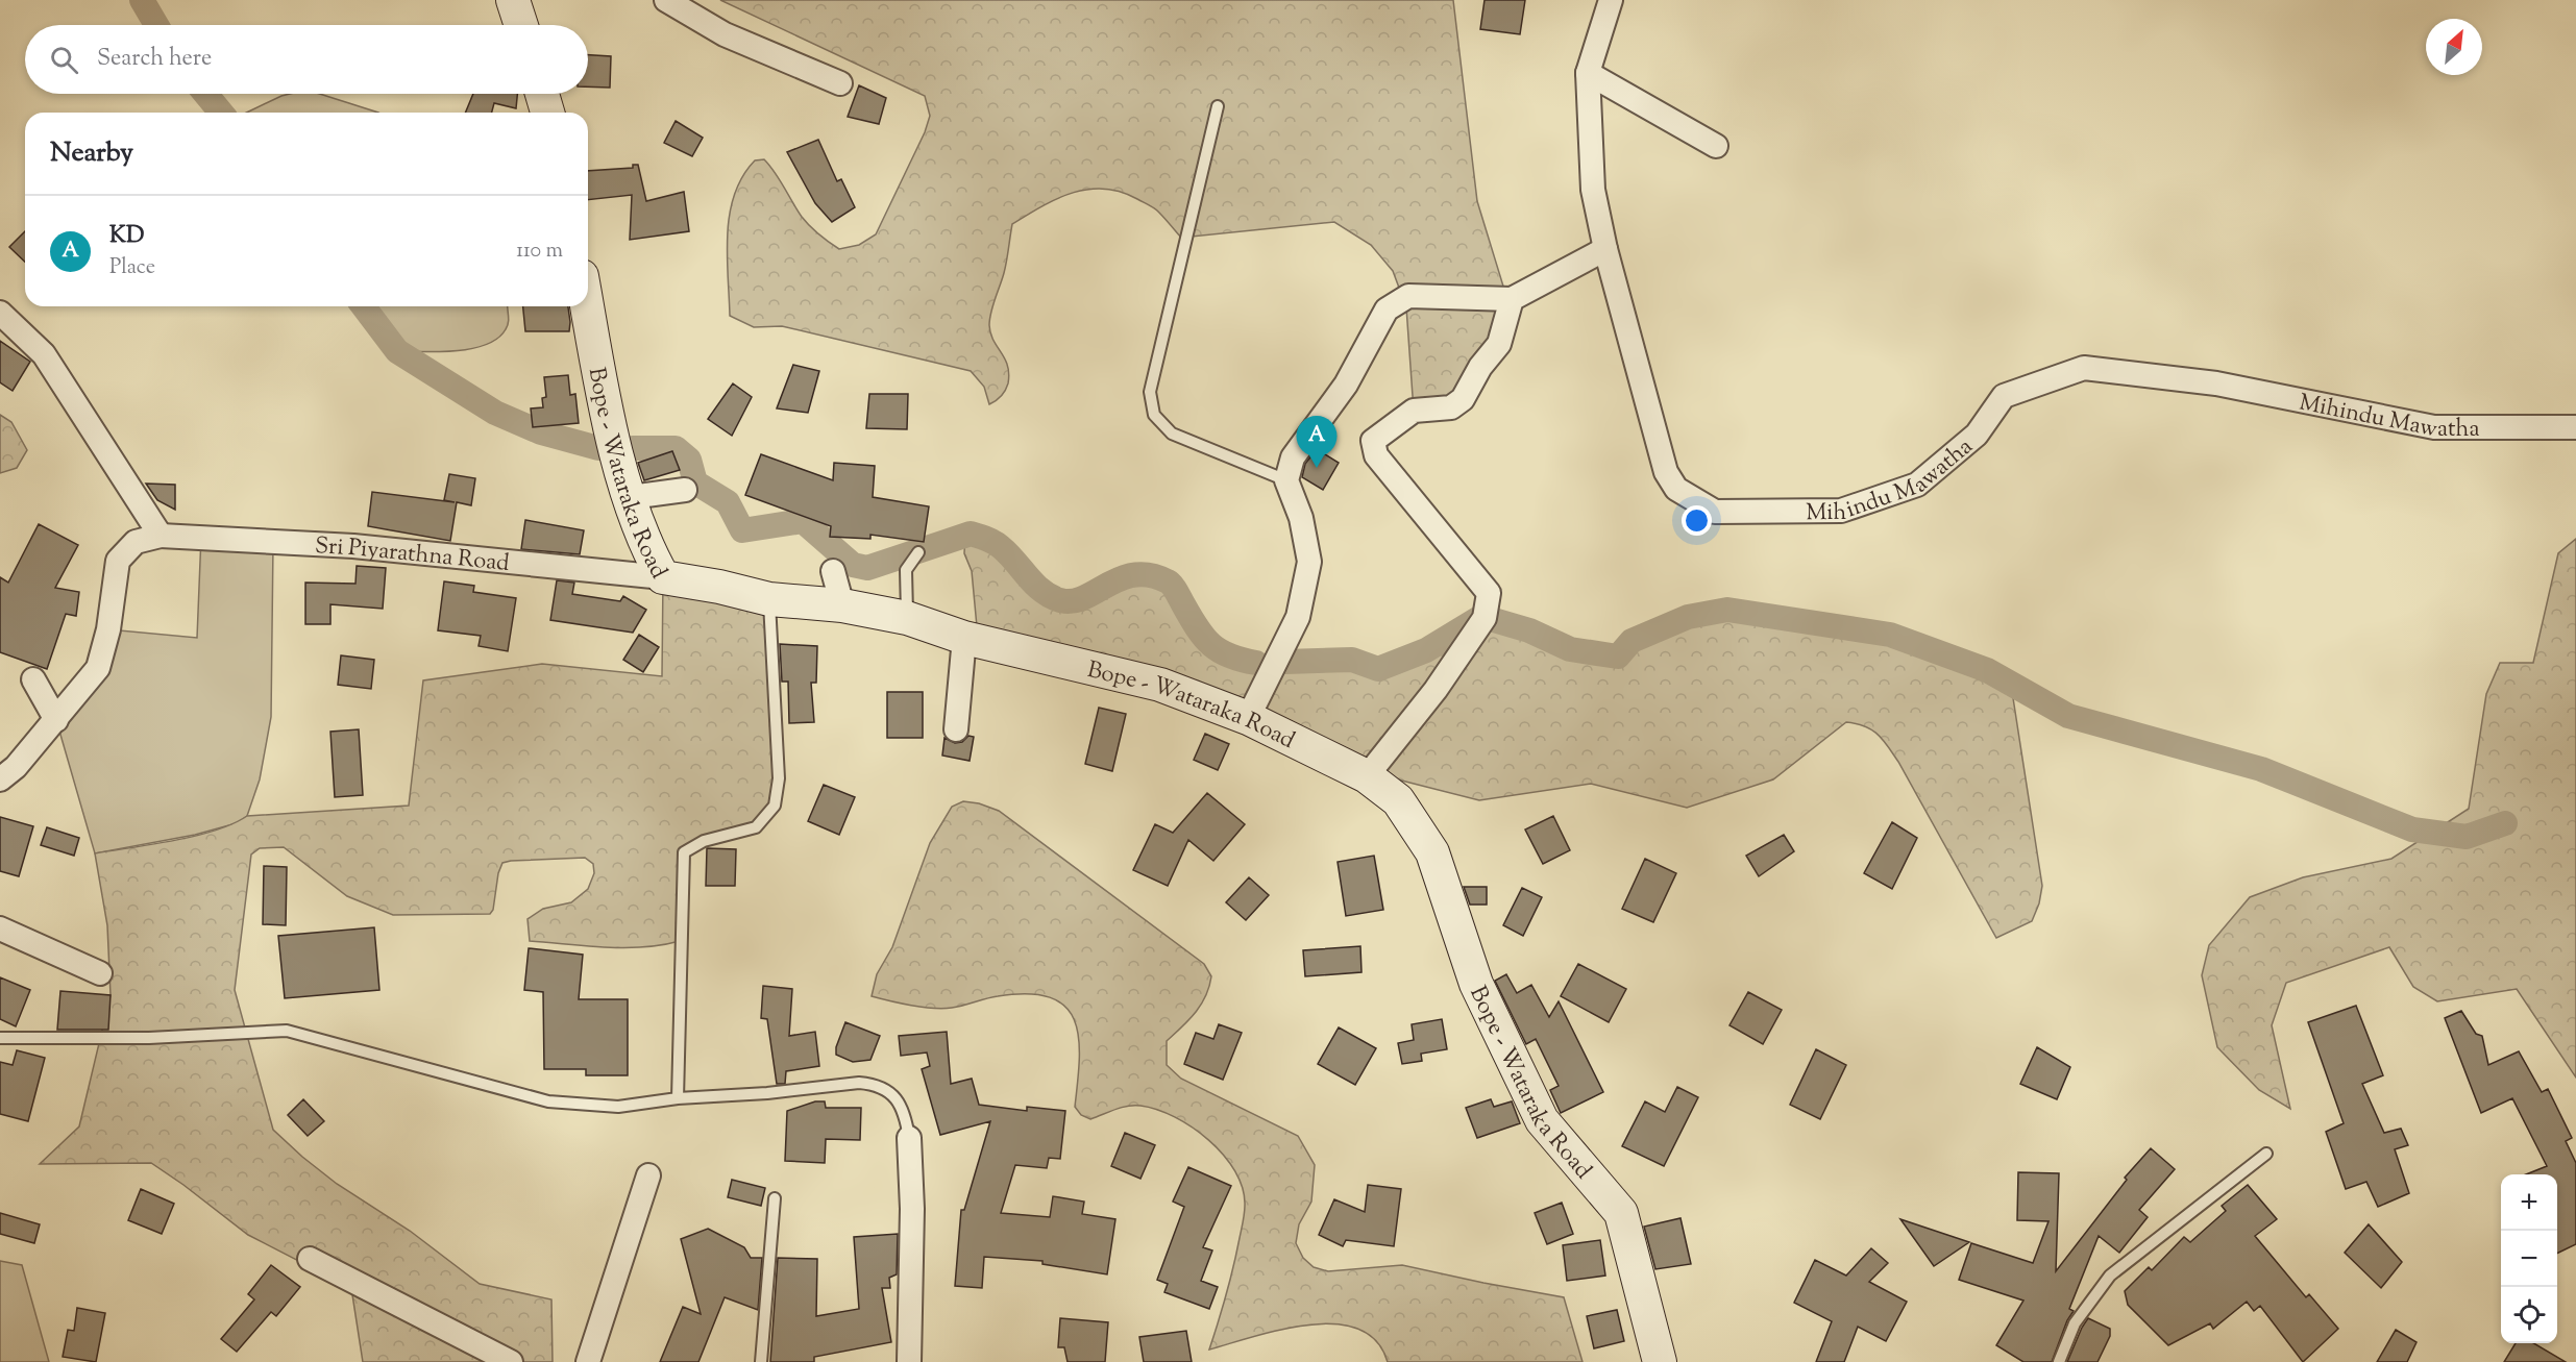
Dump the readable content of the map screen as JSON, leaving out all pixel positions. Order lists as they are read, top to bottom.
{
  "streets": {
    "street": ["Mihindu Mawatha", "Bope - Wataraka Road", "Sri Piyarathna Road"]
  },
  "crossings": [
    ["Bope - Wataraka Road", "Sri Piyarathna Road"]
  ],
  "north": "top right",
  "page": {
    "search": "Search here",
    "heading": "Nearby",
    "list": [
      {
        "mark": "A",
        "name": "KD",
        "note": "Place",
        "value": "110 m"
      }
    ],
    "pins": "A",
    "map_buttons": ["+", "−"]
  }
}
